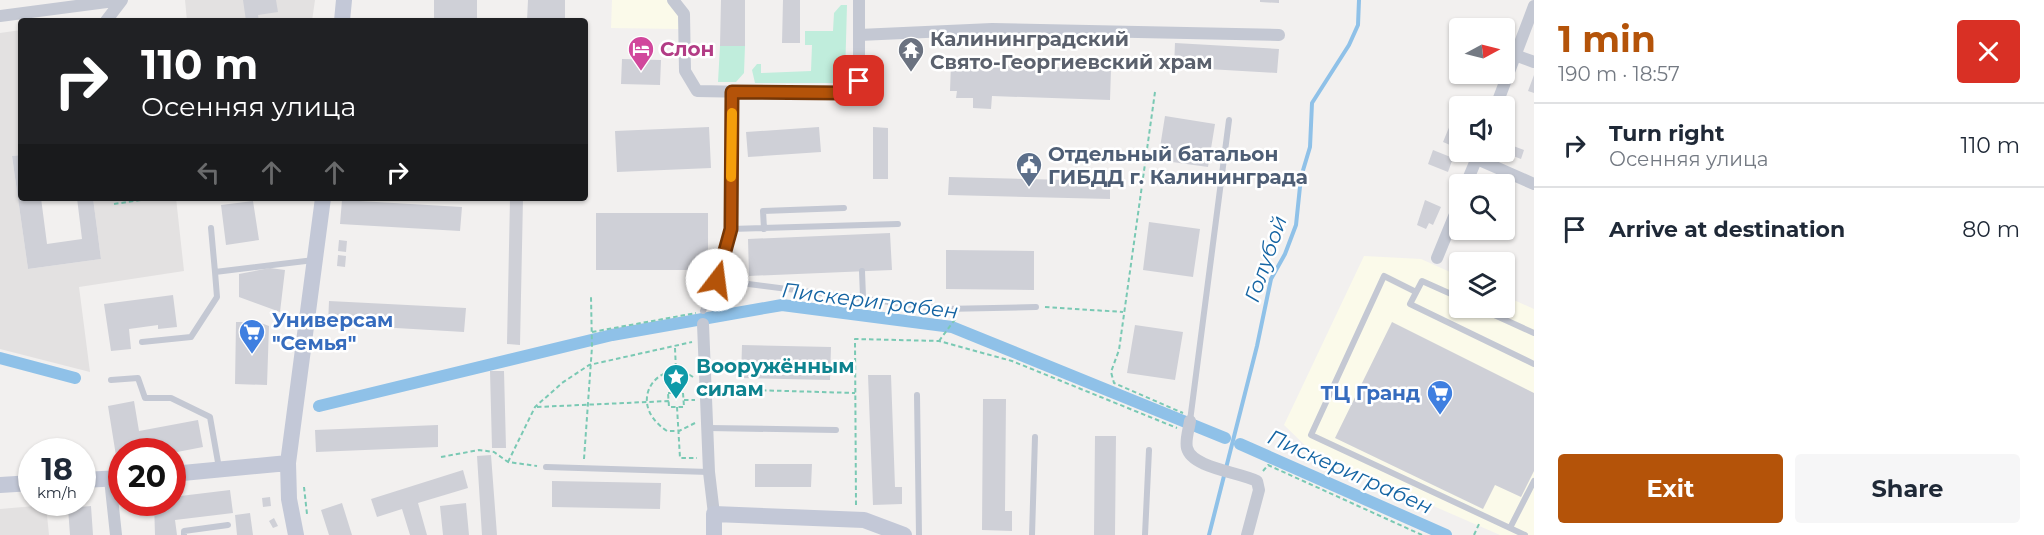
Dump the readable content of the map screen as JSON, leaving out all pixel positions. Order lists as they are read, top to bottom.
{
  "water": ["Голубой", "Пискериграбен"],
  "places": {
    "hotel": ["Слон"],
    "temple": ["Калининградский Свято-Георгиевский храм"],
    "public building": ["Отдельный батальон ГИБДД г. Калининграда"],
    "supermarket": ["Универсам \"Семья\"", "ТЦ Гранд"],
    "place": ["Вооружённым силам"]
  },
  "north": "right",
  "page": {
    "heading": ["1 min", "190 m · 18:57"],
    "turn": ["110 m", "Осенняя улица"],
    "list": [
      {
        "name": "Turn right",
        "note": "Осенняя улица",
        "value": "110 m"
      },
      {
        "name": "Arrive at destination",
        "value": "80 m"
      }
    ],
    "speed": "18 km/h",
    "limit": "20",
    "buttons": ["Exit", "Share"]
  }
}
